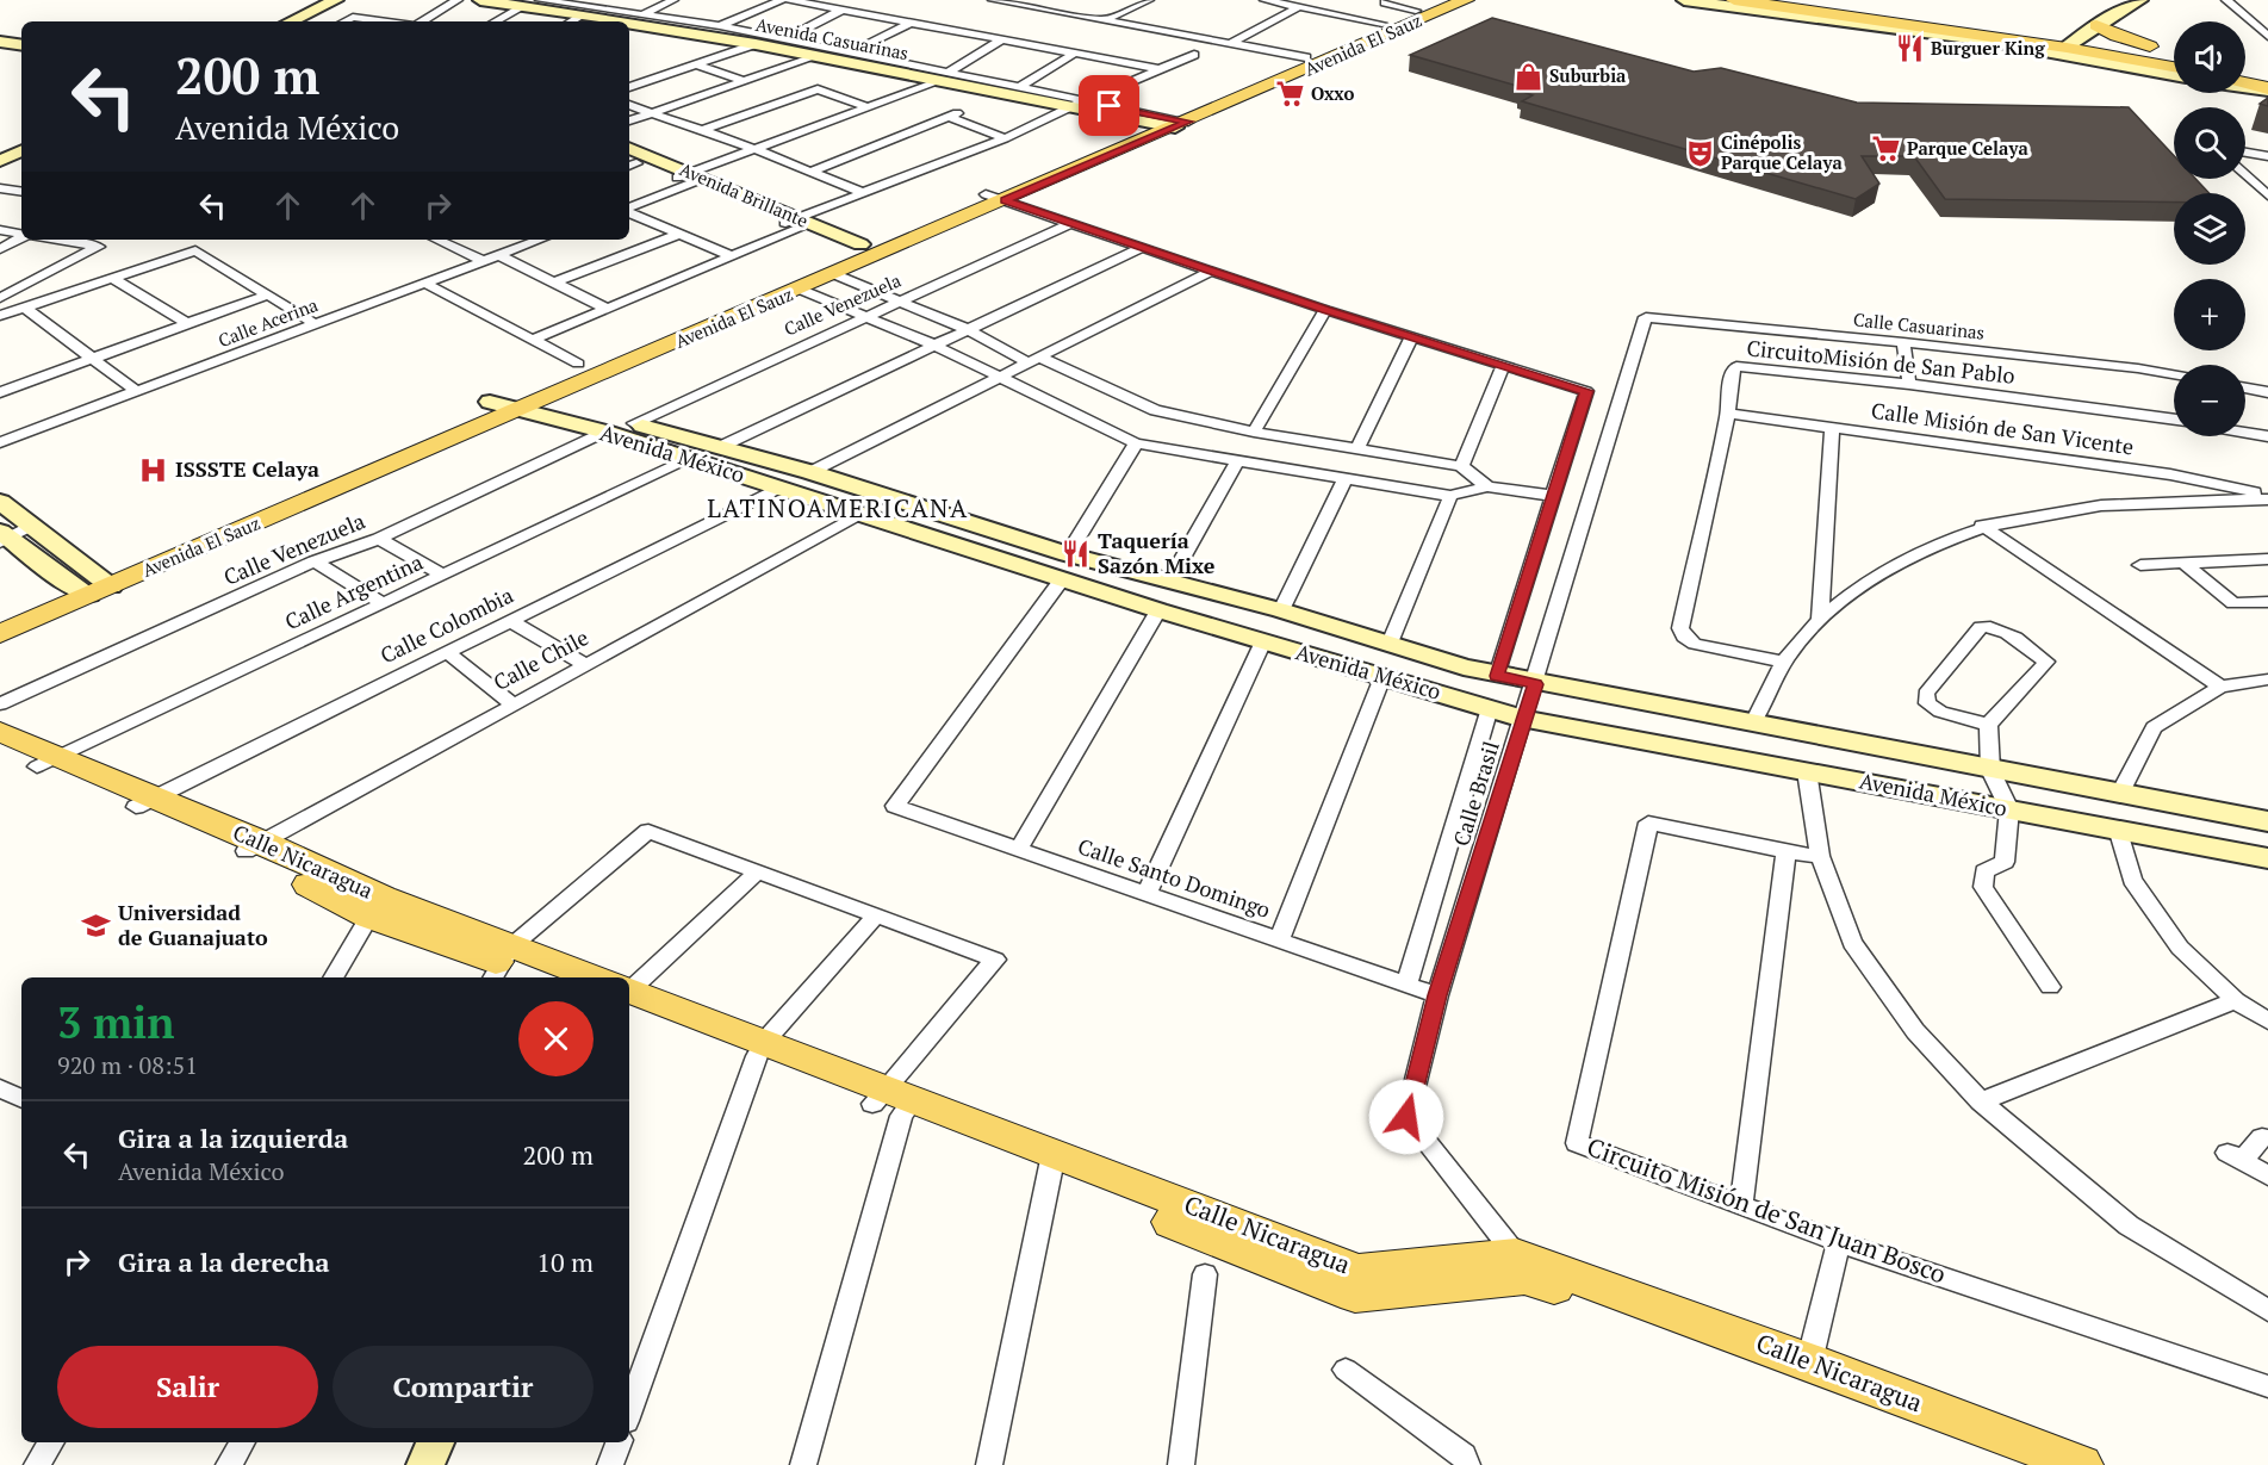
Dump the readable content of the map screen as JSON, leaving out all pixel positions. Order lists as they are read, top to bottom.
{
  "streets": {
    "main road": ["Avenida El Sauz", "Calle Nicaragua"],
    "street": [
      "Avenida Casuarinas",
      "Avenida Brillante",
      "Calle Venezuela",
      "Calle Acerina",
      "Calle Casuarinas",
      "CircuitoMisión de San Pablo",
      "Calle Misión de San Vicente",
      "Avenida México",
      "Calle Argentina",
      "Calle Colombia",
      "Calle Chile",
      "Calle Brasil",
      "Calle Santo Domingo",
      "Circuito Misión de San Juan Bosco"
    ]
  },
  "crossings": [
    ["Avenida Casuarinas", "Avenida El Sauz"],
    ["Avenida El Sauz", "Avenida Brillante"],
    ["Avenida El Sauz", "Avenida México"],
    ["Calle Venezuela", "Avenida México"],
    ["Calle Casuarinas", "Calle Brasil"],
    ["CircuitoMisión de San Pablo", "Calle Misión de San Vicente"],
    ["Avenida México", "Calle Argentina"],
    ["Avenida México", "Calle Colombia"],
    ["Avenida México", "Calle Chile"],
    ["Avenida México", "Calle Brasil"],
    ["Avenida México", "Calle Santo Domingo"],
    ["Calle Argentina", "Calle Nicaragua"],
    ["Calle Colombia", "Calle Nicaragua"],
    ["Calle Chile", "Calle Nicaragua"],
    ["Calle Brasil", "Calle Nicaragua"],
    ["Calle Brasil", "Calle Santo Domingo"]
  ],
  "districts": ["LATINOAMERICANA"],
  "places": {
    "restaurant": ["Burguer King", "Taquería Sazón Mixe"],
    "shop": ["Suburbia"],
    "supermarket": ["Oxxo", "Parque Celaya"],
    "theatre": ["Cinépolis Parque Celaya"],
    "hospital": ["ISSSTE Celaya"],
    "school or university": ["Universidad de Guanajuato"]
  },
  "page": {
    "map_buttons": ["+", "−"],
    "turn": ["200 m", "Avenida México"],
    "heading": ["3 min", "920 m · 08:51"],
    "list": [
      {
        "name": "Gira a la izquierda",
        "note": "Avenida México",
        "value": "200 m"
      },
      {
        "name": "Gira a la derecha",
        "value": "10 m"
      }
    ],
    "buttons": ["Salir", "Compartir"]
  }
}
